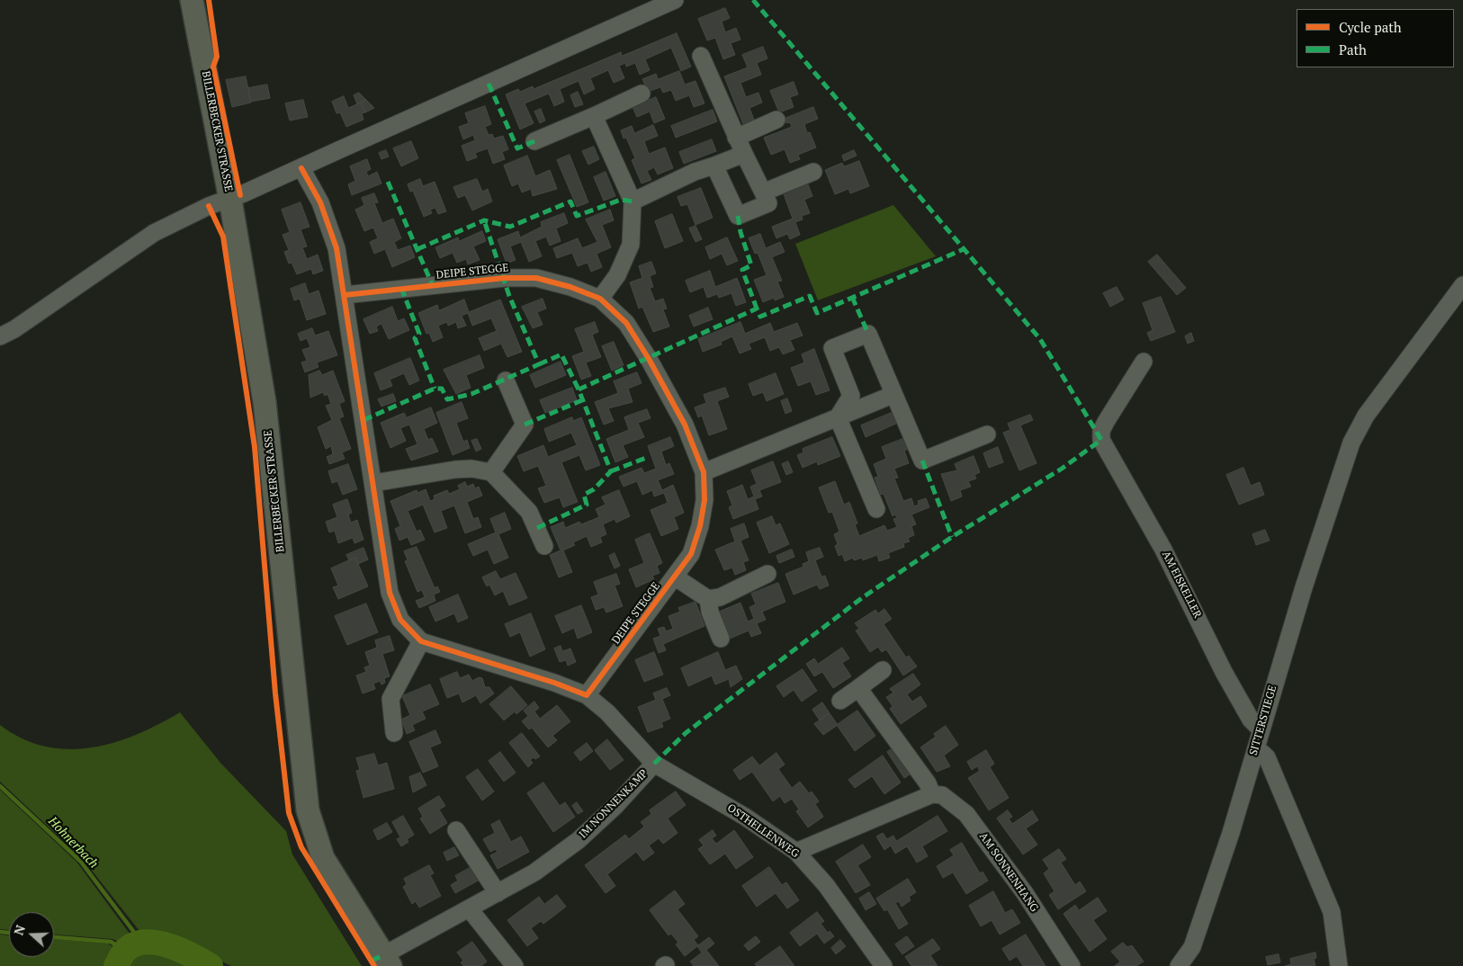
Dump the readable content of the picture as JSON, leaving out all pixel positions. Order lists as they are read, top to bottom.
{
  "streets": {
    "main road": ["BILLERBECKER STRASSE"],
    "street": [
      "DEIPE STEGGE",
      "AM EISKELLER",
      "SITTERSTIEGE",
      "IM NONNENKAMP",
      "OSTHELLENWEG",
      "AM SONNENHANG"
    ]
  },
  "crossings": [
    ["BILLERBECKER STRASSE", "IM NONNENKAMP"],
    ["DEIPE STEGGE", "IM NONNENKAMP"],
    ["AM EISKELLER", "SITTERSTIEGE"],
    ["IM NONNENKAMP", "OSTHELLENWEG"]
  ],
  "water": ["Hohnerbach"],
  "legend": ["Cycle path", "Path"],
  "north": "left"
}
